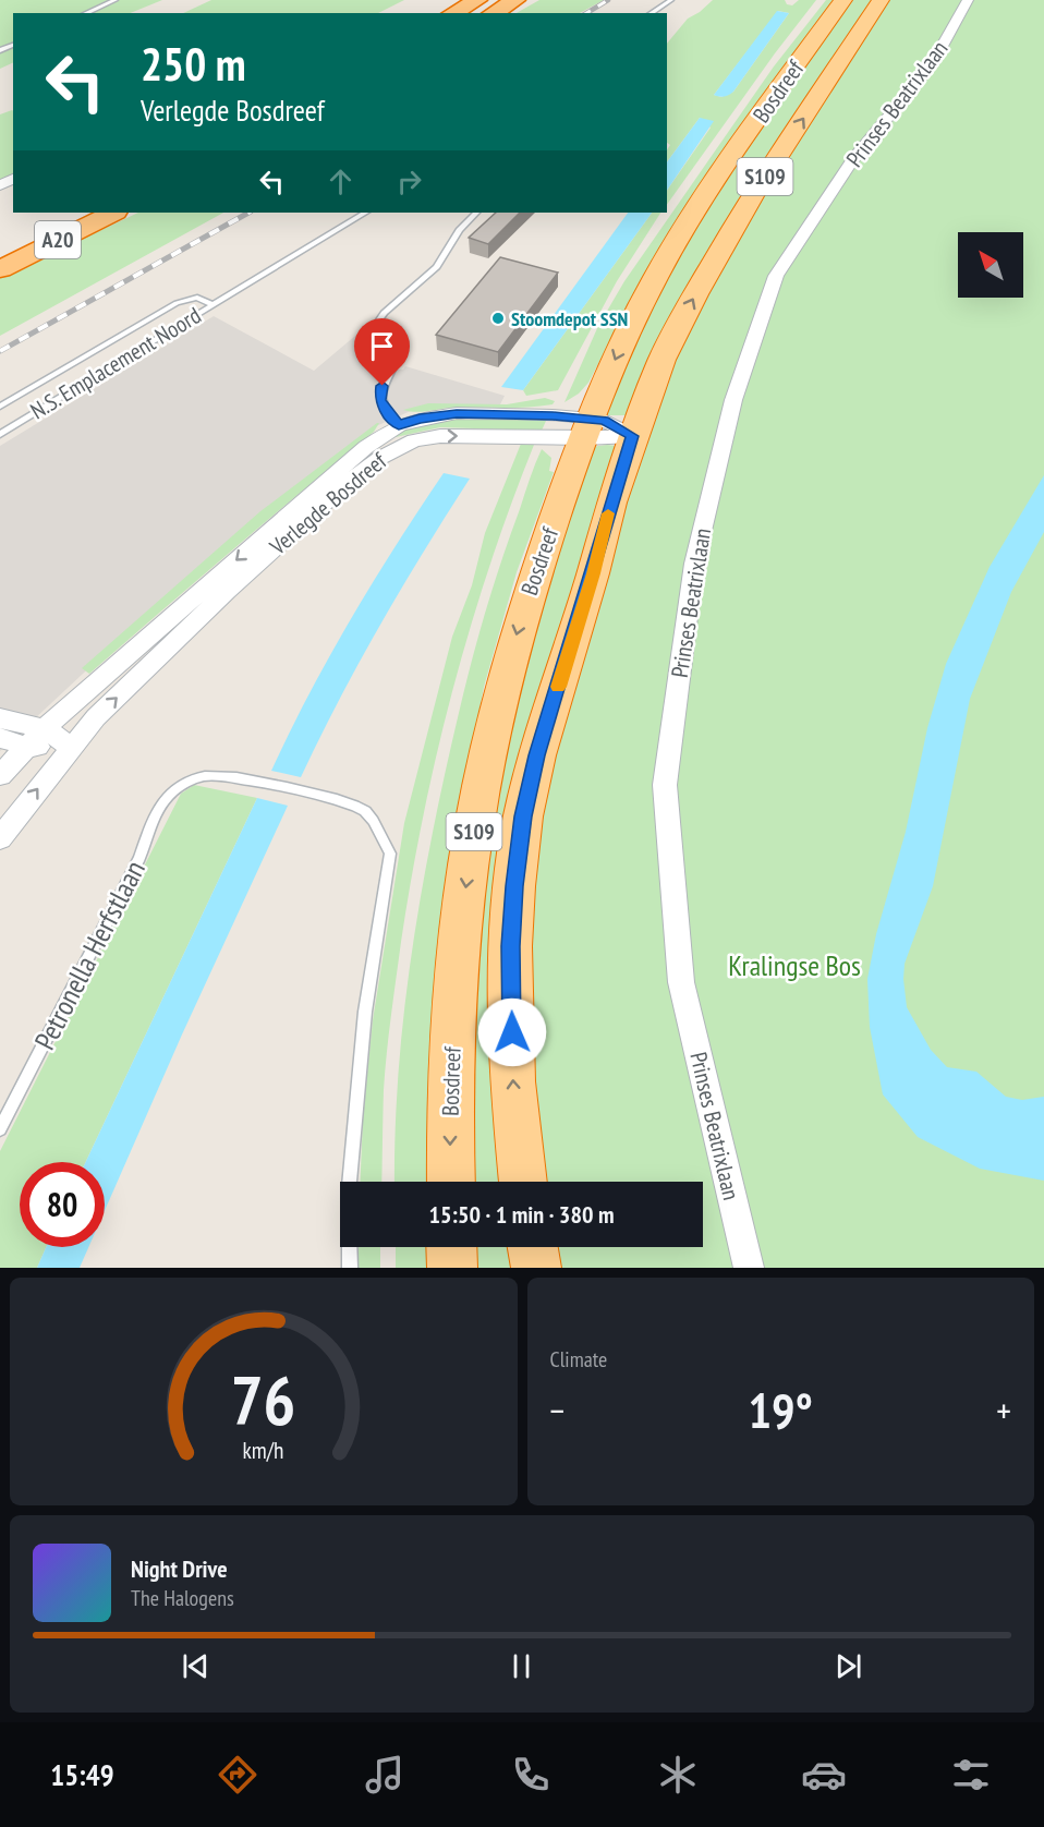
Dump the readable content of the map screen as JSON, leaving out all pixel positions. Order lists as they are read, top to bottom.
{
  "streets": {
    "highway": ["Bosdreef", "S109", "A20"],
    "street": ["Prinses Beatrixlaan", "Verlegde Bosdreef"],
    "lane": ["N.S. Emplacement Noord", "Petronella Herfstlaan"]
  },
  "crossings": [
    ["Bosdreef", "Verlegde Bosdreef"]
  ],
  "parks": ["Kralingse Bos"],
  "places": ["Stoomdepot SSN"],
  "north": "top left",
  "page": {
    "turn": ["250 m", "Verlegde Bosdreef"],
    "limit": "80",
    "trip": "15:50 · 1 min · 380 m",
    "tile": "Climate",
    "heat": ["−", "19°", "+"],
    "song": ["Night Drive", "The Halogens"],
    "tabs": "15:49",
    "gauge": ["76", "km/h"]
  }
}
